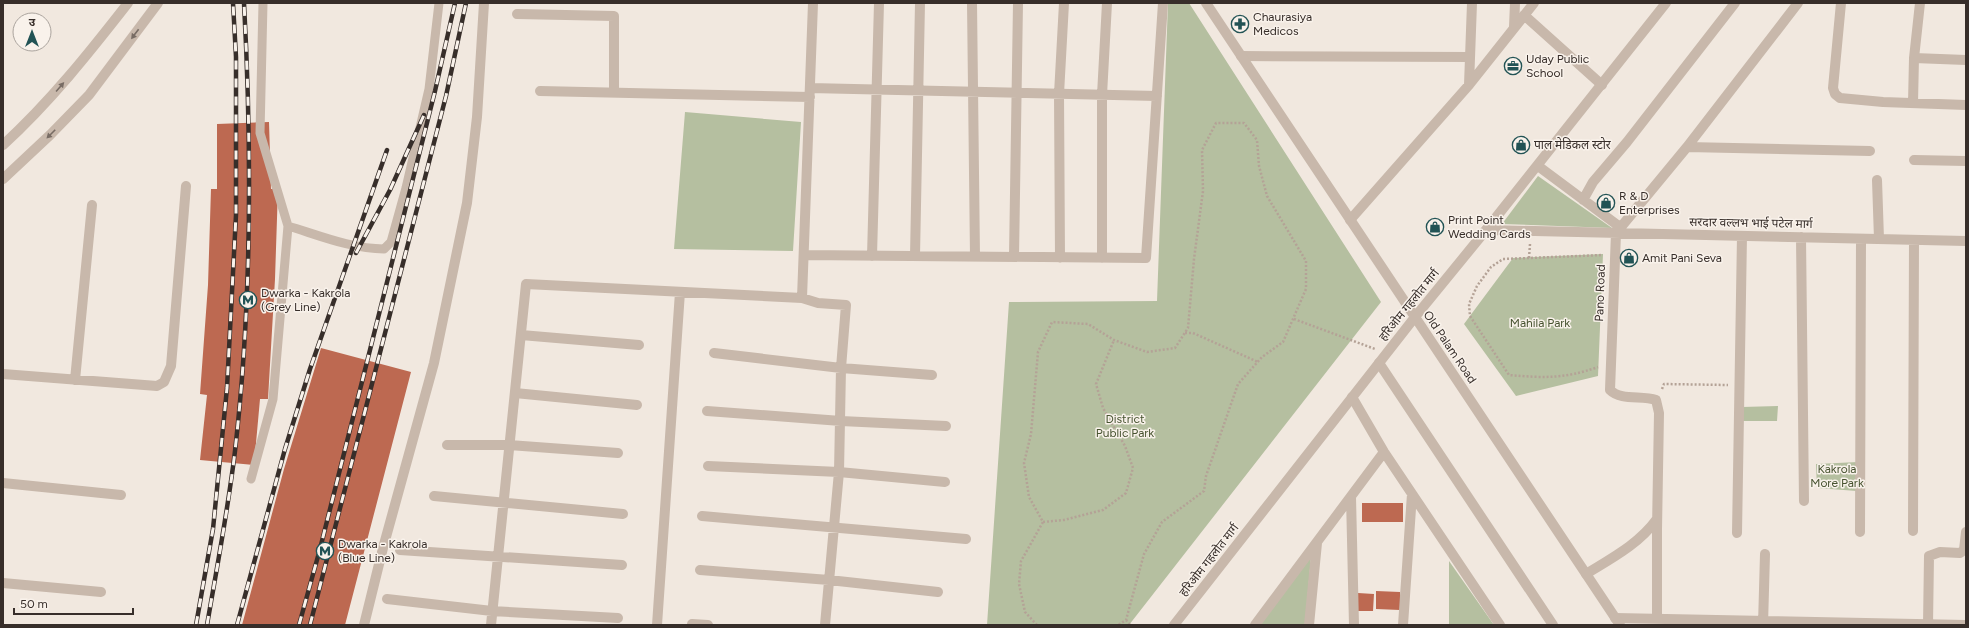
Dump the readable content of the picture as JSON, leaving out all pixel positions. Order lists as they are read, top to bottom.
{
  "streets": {
    "street": [
      "सरदार वल्लभ भाई पटेल मार्ग",
      "Pano Road",
      "हरिओम गहलोत मार्ग",
      "Old Palam Road"
    ]
  },
  "crossings": [
    ["सरदार वल्लभ भाई पटेल मार्ग", "Pano Road"],
    ["सरदार वल्लभ भाई पटेल मार्ग", "हरिओम गहलोत मार्ग"],
    ["हरिओम गहलोत मार्ग", "Old Palam Road"]
  ],
  "parks": ["Mahila Park", "District Public Park", "Kakrola More Park"],
  "places": {
    "pharmacy": ["Chaurasiya Medicos"],
    "office": ["Uday Public School"],
    "shop": [
      "पाल मेडिकल स्टोर",
      "R & D Enterprises",
      "Print Point Wedding Cards",
      "Amit Pani Seva"
    ],
    "metro station": ["Dwarka - Kakrola (Grey Line)", "Dwarka - Kakrola (Blue Line)"]
  },
  "scale_bar": "50 m",
  "north": "top"
}
